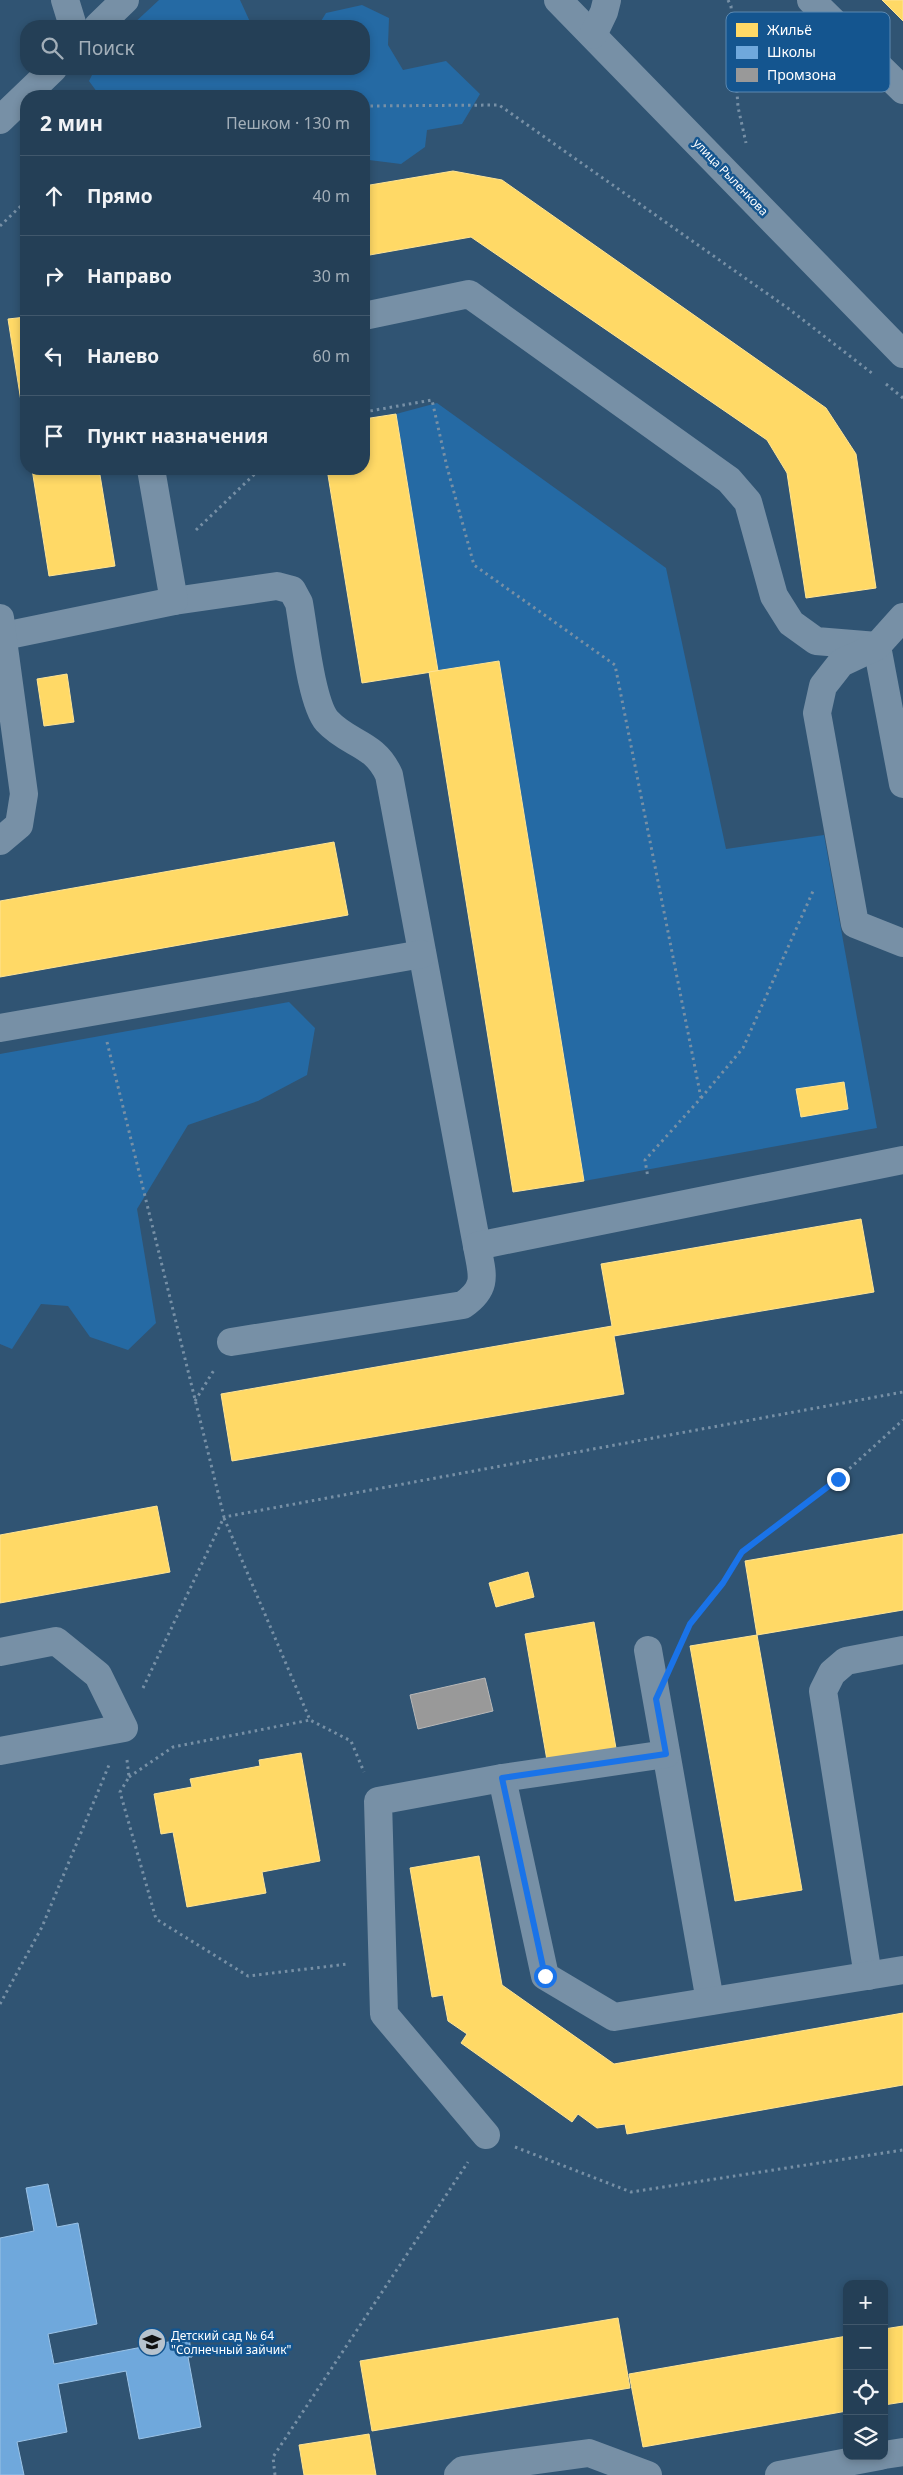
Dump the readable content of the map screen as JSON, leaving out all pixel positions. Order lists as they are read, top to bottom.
{
  "streets": {
    "street": ["улица Рыленкова"]
  },
  "places": {
    "school or university": ["Детский сад № 64 \"Солнечный зайчик\""]
  },
  "legend": ["Жильё", "Школы", "Промзона"],
  "page": {
    "search": "Поиск",
    "heading": ["2 мин", "Пешком · 130 m"],
    "list": [
      ["Прямо", "40 m"],
      ["Направо", "30 m"],
      ["Налево", "60 m"],
      "Пункт назначения"
    ],
    "map_buttons": ["+", "−"]
  }
}
